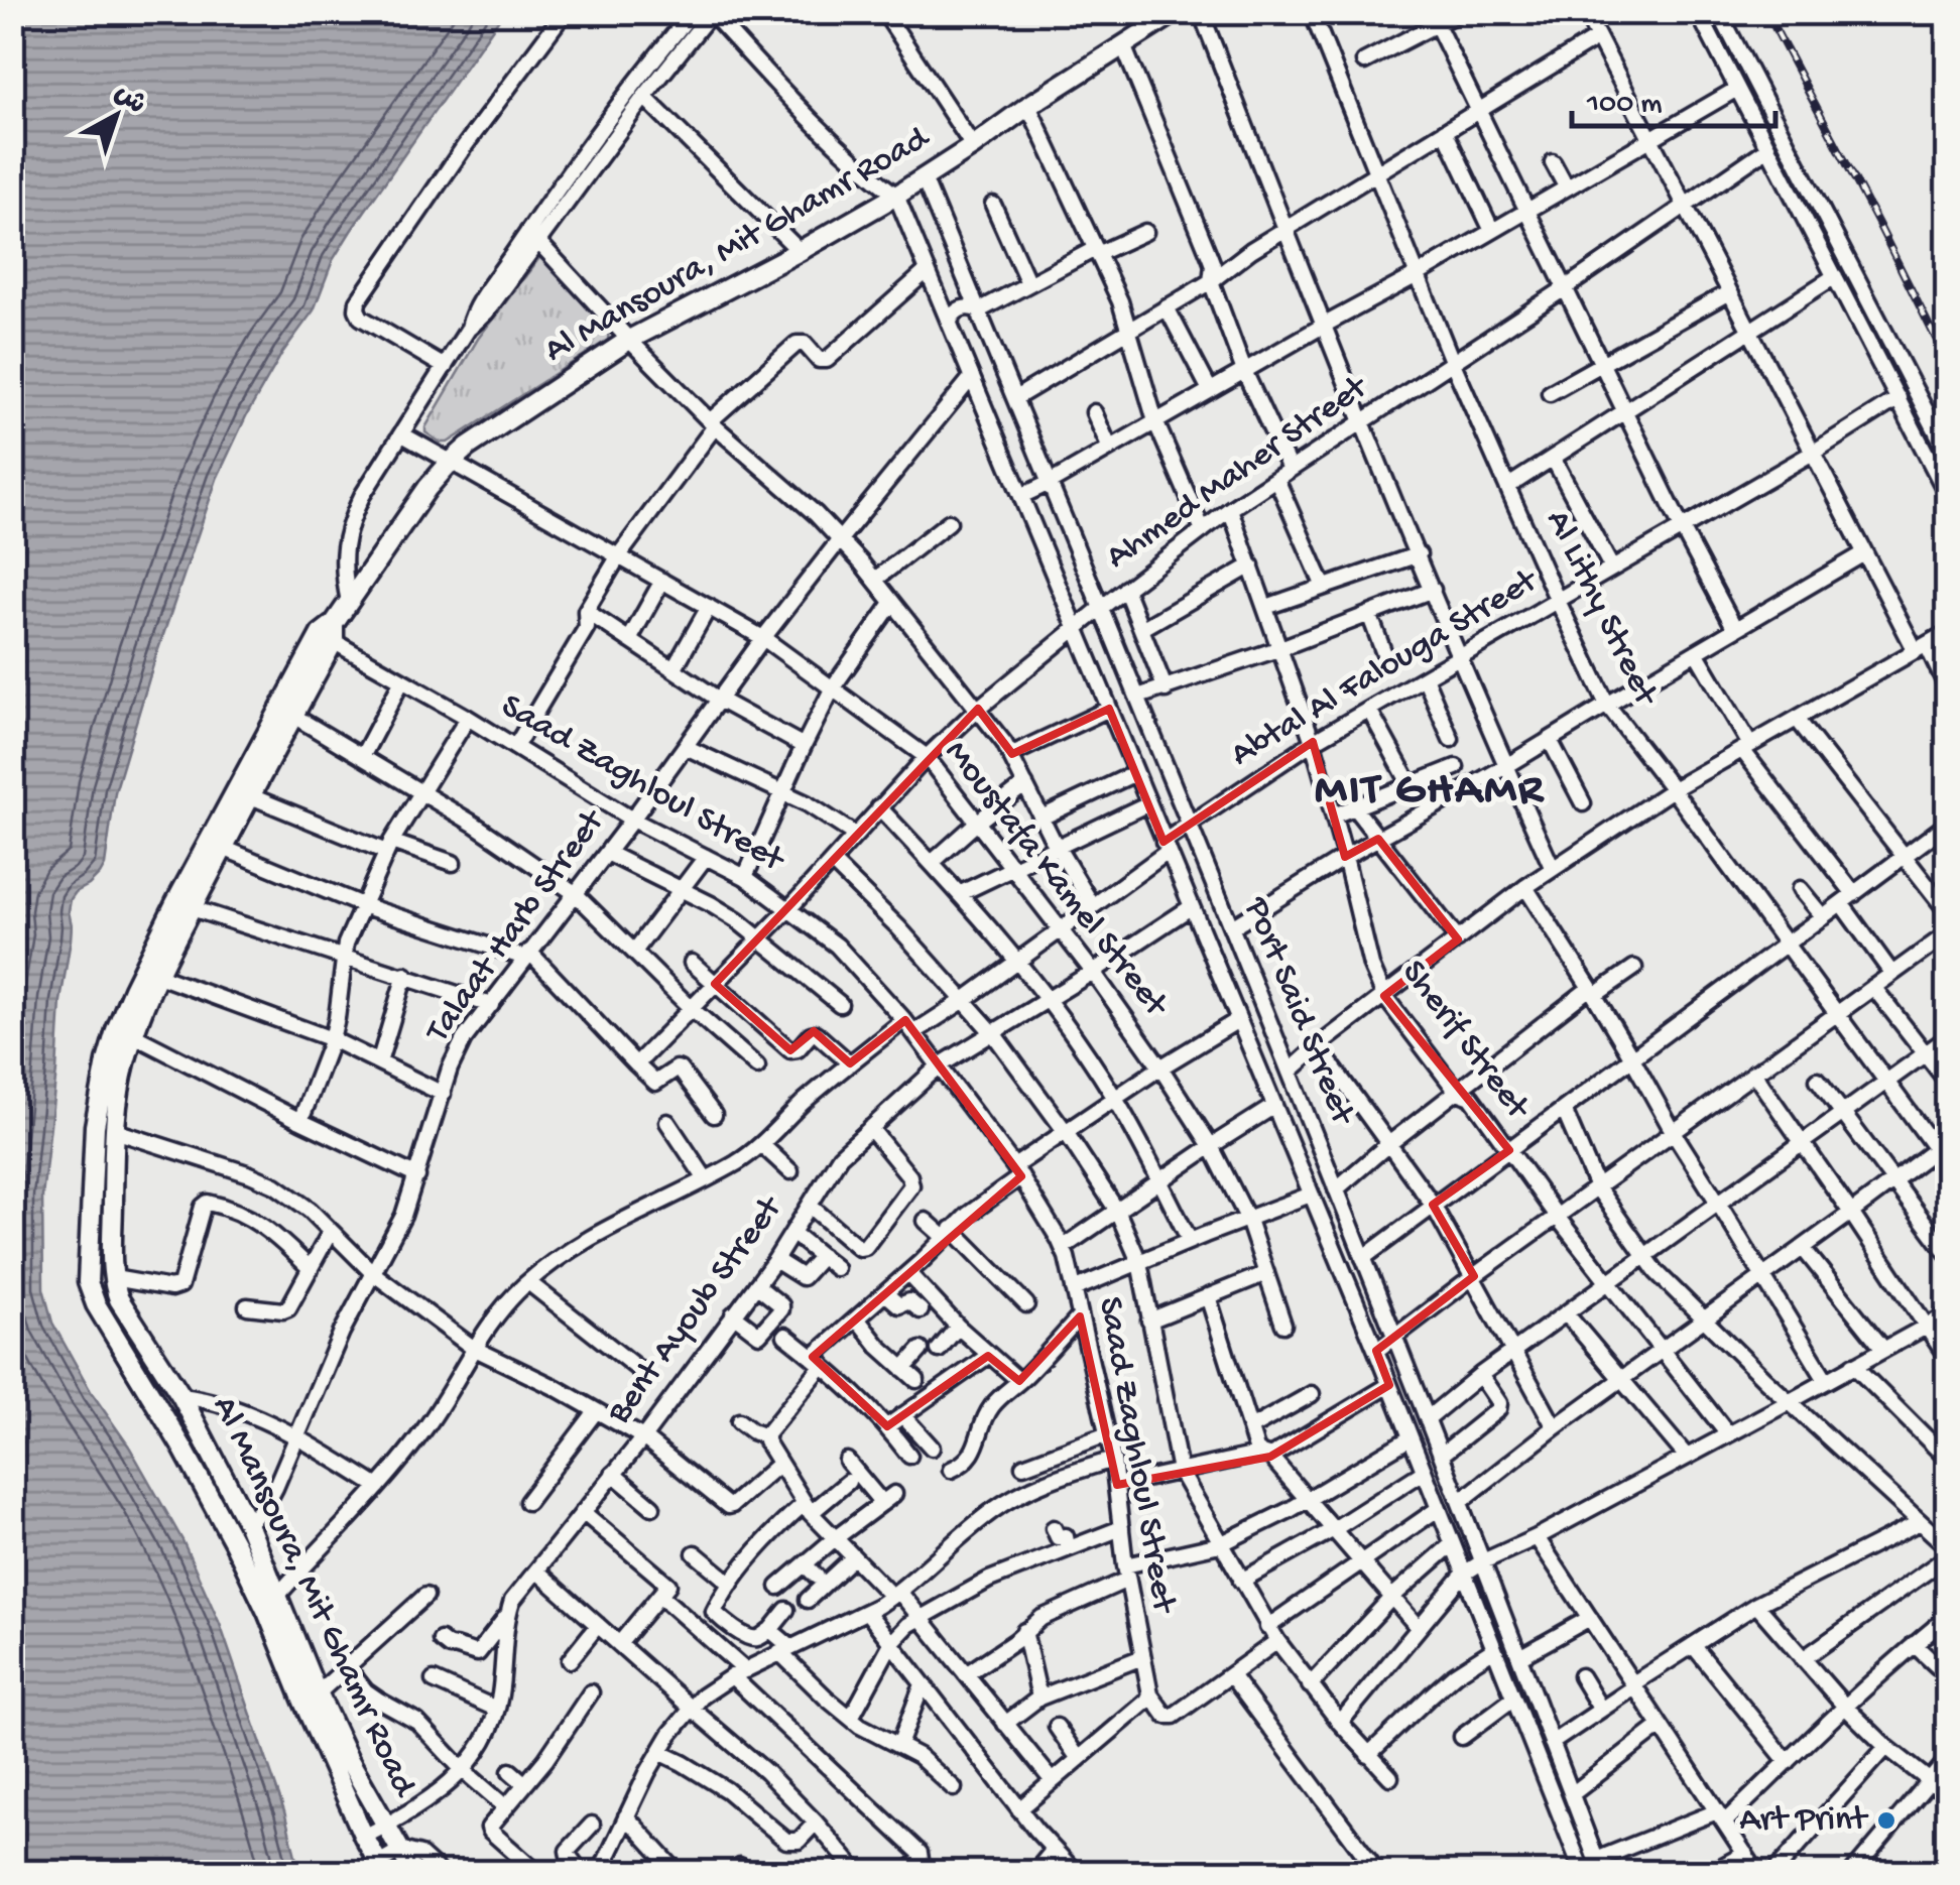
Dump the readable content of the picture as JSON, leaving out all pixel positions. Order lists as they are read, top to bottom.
{
  "streets": {
    "main road": ["Al Mansoura, Mit Ghamr Road"],
    "street": [
      "Ahmed Maher Street",
      "Al Lithy Street",
      "Abtal Al Falouga Street",
      "Saad Zaghloul Street",
      "Moustafa Kamel Street",
      "Talaat Harb Street",
      "Port Said Street",
      "Sherif Street",
      "Bent Ayoub Street"
    ]
  },
  "crossings": [
    ["Al Mansoura, Mit Ghamr Road", "Abtal Al Falouga Street"],
    ["Al Mansoura, Mit Ghamr Road", "Saad Zaghloul Street"],
    ["Al Mansoura, Mit Ghamr Road", "Moustafa Kamel Street"],
    ["Al Mansoura, Mit Ghamr Road", "Talaat Harb Street"],
    ["Al Mansoura, Mit Ghamr Road", "Port Said Street"],
    ["Al Mansoura, Mit Ghamr Road", "Bent Ayoub Street"],
    ["Ahmed Maher Street", "Al Lithy Street"],
    ["Ahmed Maher Street", "Saad Zaghloul Street"],
    ["Ahmed Maher Street", "Moustafa Kamel Street"],
    ["Ahmed Maher Street", "Port Said Street"],
    ["Ahmed Maher Street", "Sherif Street"],
    ["Al Lithy Street", "Abtal Al Falouga Street"],
    ["Abtal Al Falouga Street", "Saad Zaghloul Street"],
    ["Abtal Al Falouga Street", "Moustafa Kamel Street"],
    ["Abtal Al Falouga Street", "Port Said Street"],
    ["Abtal Al Falouga Street", "Sherif Street"],
    ["Saad Zaghloul Street", "Talaat Harb Street"],
    ["Saad Zaghloul Street", "Bent Ayoub Street"],
    ["Moustafa Kamel Street", "Talaat Harb Street"],
    ["Moustafa Kamel Street", "Bent Ayoub Street"],
    ["Talaat Harb Street", "Port Said Street"],
    ["Port Said Street", "Bent Ayoub Street"]
  ],
  "districts": ["MIT GHAMR"],
  "places": ["Art Print"],
  "scale_bar": "100 m",
  "north": "top right"
}
